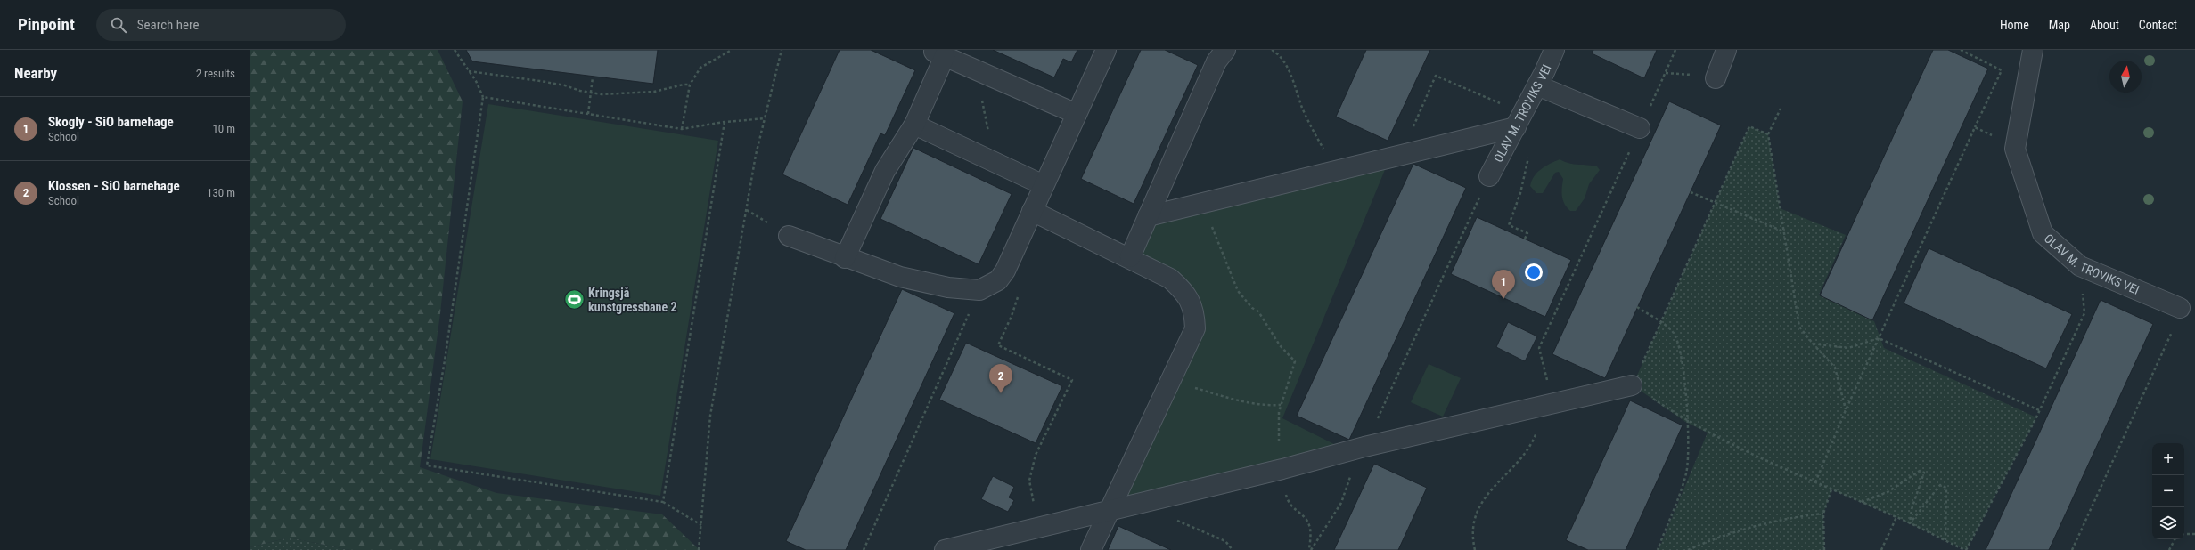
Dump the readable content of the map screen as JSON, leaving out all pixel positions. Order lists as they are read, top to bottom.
{
  "streets": {
    "street": ["OLAV M. TROVIKS VEI"]
  },
  "places": {
    "sports": ["Kringsjå kunstgressbane 2"]
  },
  "north": "top",
  "page": {
    "header": "Pinpoint",
    "search": "Search here",
    "nav": [
      "Home",
      "Map",
      "About",
      "Contact"
    ],
    "heading": ["Nearby", "2 results"],
    "list": [
      {
        "mark": "1",
        "name": "Skogly - SiO barnehage",
        "note": "School",
        "value": "10 m"
      },
      {
        "mark": "2",
        "name": "Klossen - SiO barnehage",
        "note": "School",
        "value": "130 m"
      }
    ],
    "pins": ["1", "2"],
    "map_buttons": ["+", "−"]
  }
}
